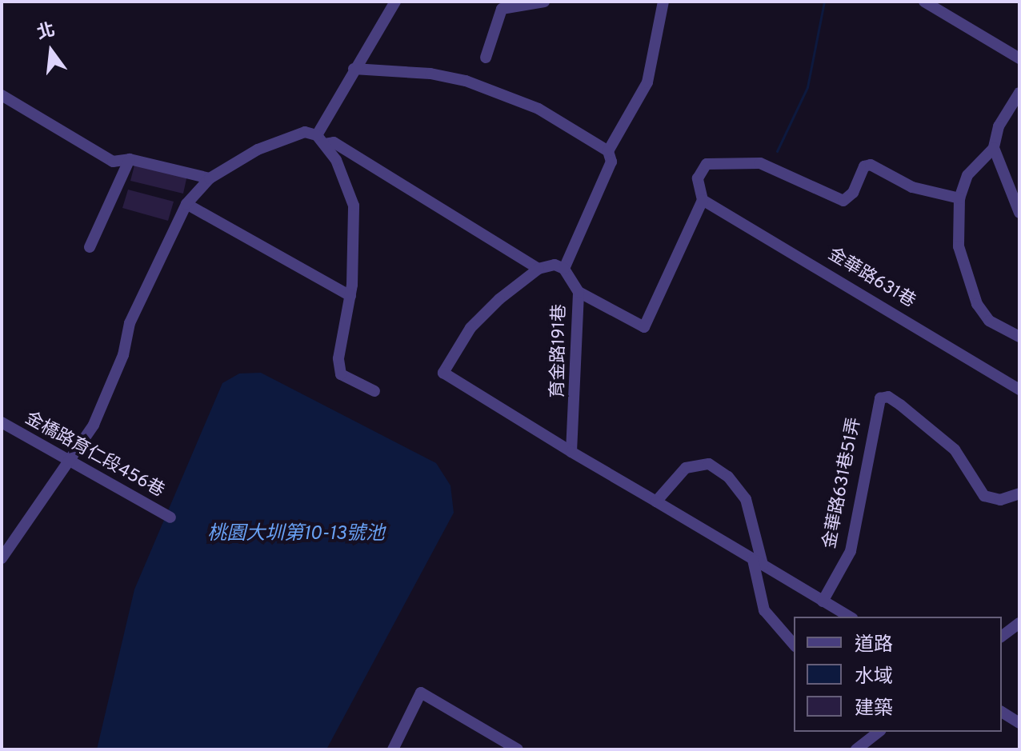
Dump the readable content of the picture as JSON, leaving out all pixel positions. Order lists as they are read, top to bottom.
{
  "streets": {
    "street": [
      "金華路631巷",
      "育金路191巷",
      "金橋路育仁段456巷",
      "金華路631巷51弄"
    ]
  },
  "water": ["桃園大圳第10-13號池"],
  "legend": ["道路", "水域", "建築"],
  "north": "top"
}
